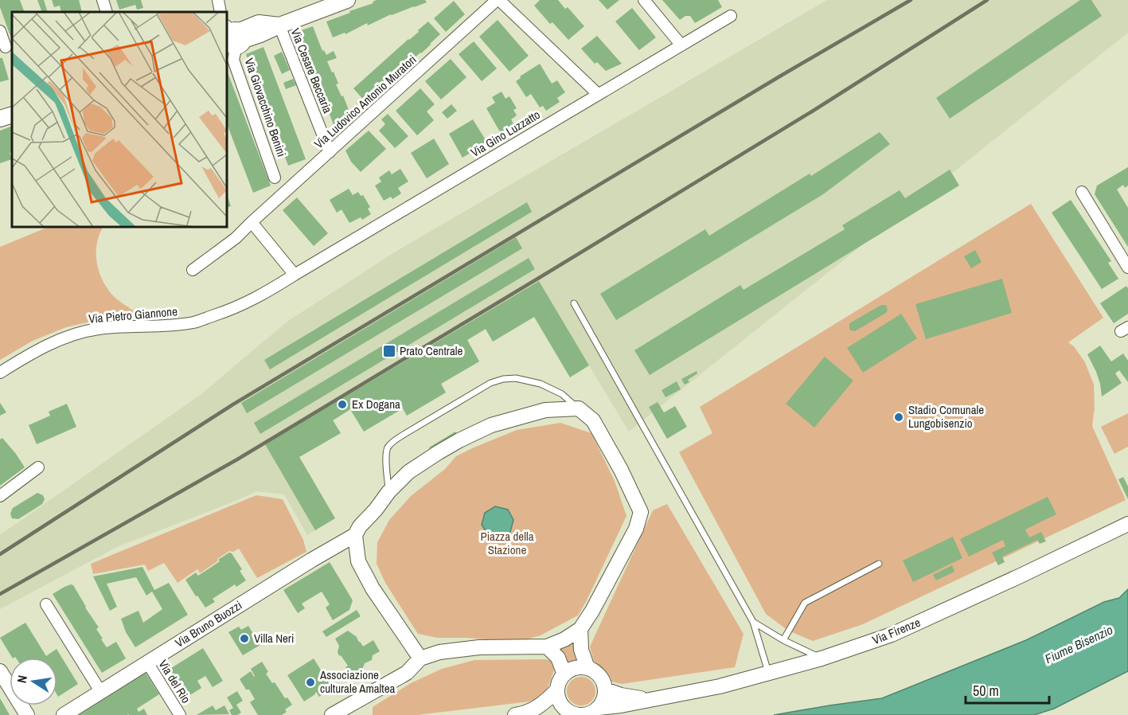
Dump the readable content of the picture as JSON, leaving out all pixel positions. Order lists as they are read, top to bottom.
{
  "streets": {
    "street": [
      "Via Cesare Beccaria",
      "Via Ludovico Antonio Muratori",
      "Via Giovacchino Benini",
      "Via Gino Luzzatto",
      "Via Pietro Giannone",
      "Via Bruno Buozzi",
      "Via Firenze",
      "Via del Rio"
    ]
  },
  "crossings": [
    ["Via Cesare Beccaria", "Via Ludovico Antonio Muratori"],
    ["Via Ludovico Antonio Muratori", "Via Gino Luzzatto"],
    ["Via Gino Luzzatto", "Via Pietro Giannone"],
    ["Via Bruno Buozzi", "Via del Rio"]
  ],
  "water": ["Fiume Bisenzio"],
  "parks": ["Piazza della Stazione"],
  "places": {
    "transit": ["Prato Centrale"],
    "other": [
      "Ex Dogana",
      "Stadio Comunale Lungobisenzio",
      "Villa Neri",
      "Associazione culturale Amaltea"
    ]
  },
  "scale_bar": "50 m",
  "north": "left"
}
